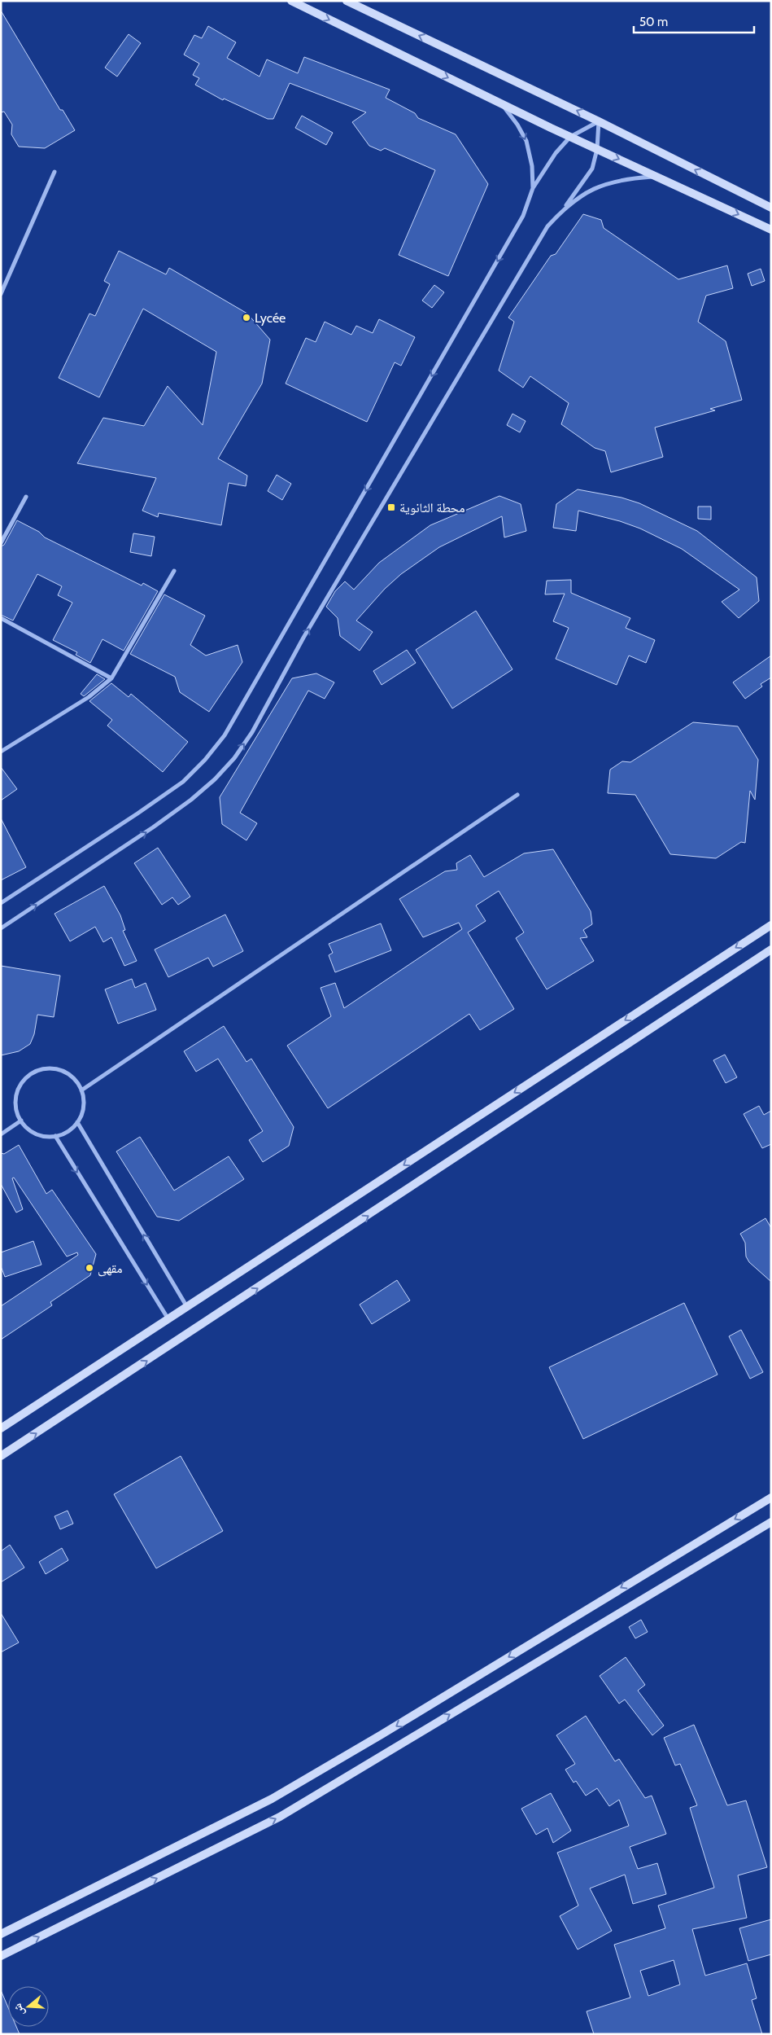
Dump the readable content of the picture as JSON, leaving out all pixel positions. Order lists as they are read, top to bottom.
{
  "places": {
    "other": ["Lycée", "مقهى"],
    "transit": ["محطة الثانوية"]
  },
  "scale_bar": "50 m",
  "north": "left"
}
